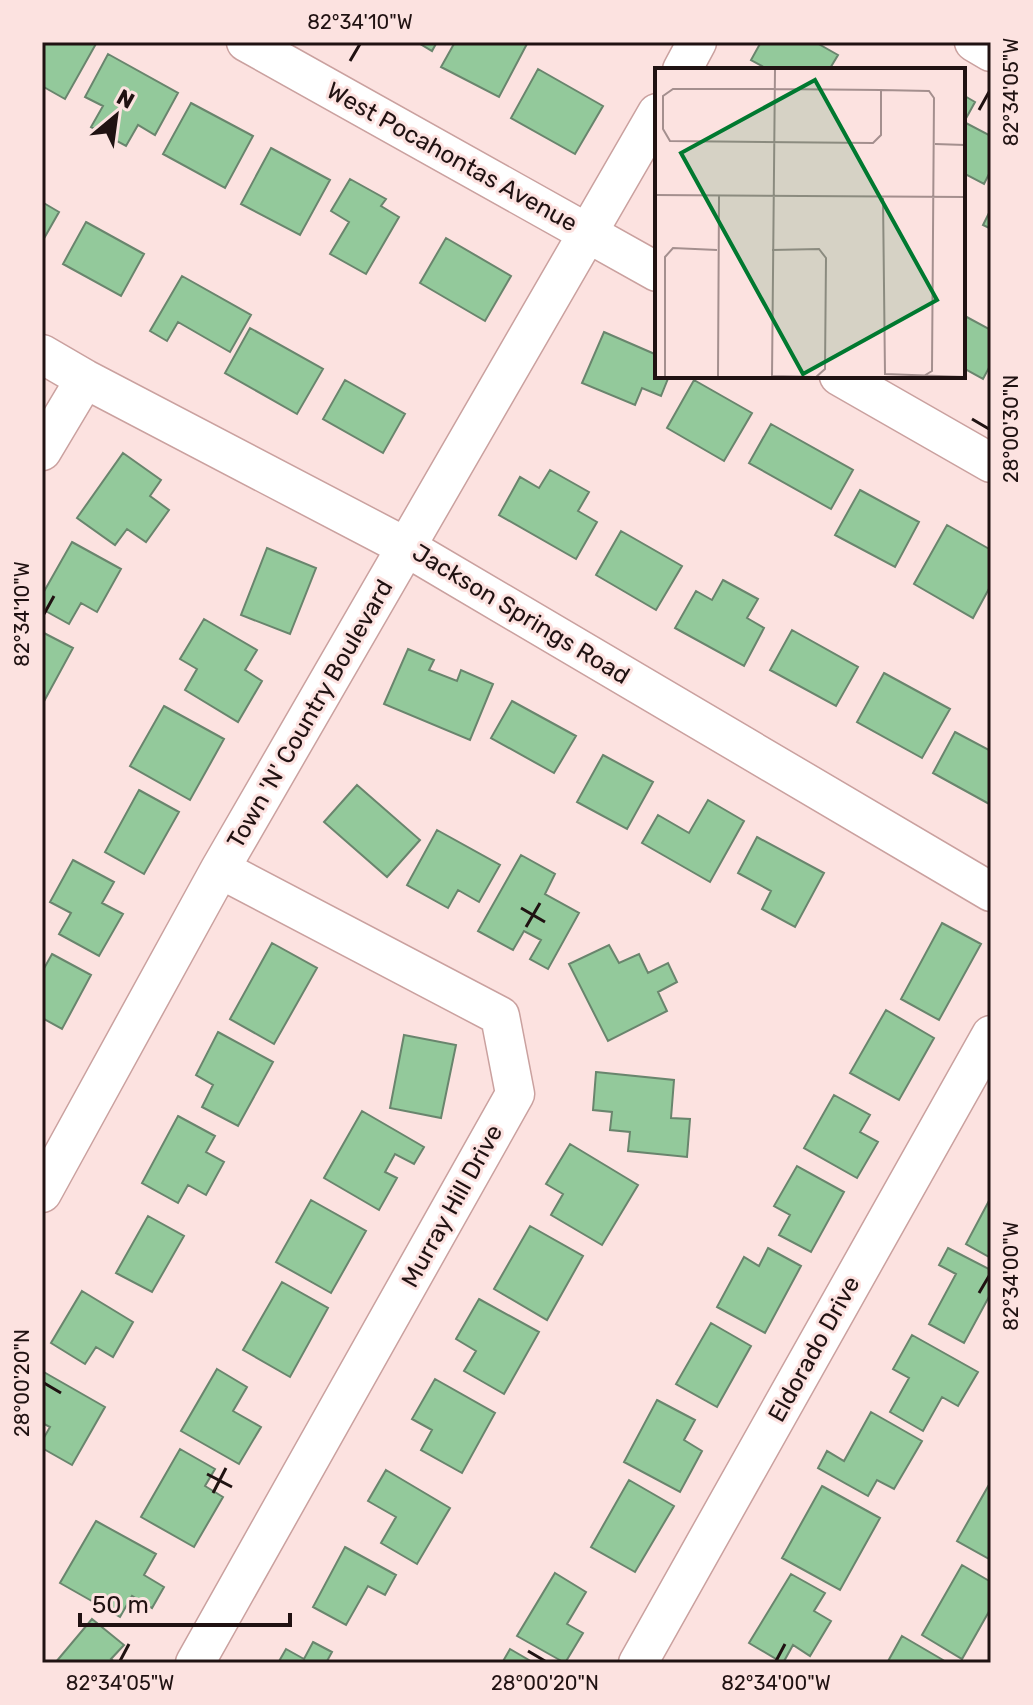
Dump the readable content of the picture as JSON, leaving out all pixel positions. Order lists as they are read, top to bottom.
{
  "streets": {
    "street": [
      "West Pocahontas Avenue",
      "Jackson Springs Road",
      "Town 'N' Country Boulevard",
      "Murray Hill Drive",
      "Eldorado Drive"
    ]
  },
  "crossings": [
    ["West Pocahontas Avenue", "Town 'N' Country Boulevard"],
    ["Jackson Springs Road", "Town 'N' Country Boulevard"],
    ["Town 'N' Country Boulevard", "Murray Hill Drive"]
  ],
  "scale_bar": "50 m",
  "north": "top right",
  "coordinates": [
    "82°34'10\"W",
    "82°34'05\"W",
    "28°00'30\"N",
    "82°34'00\"W",
    "28°00'20\"N"
  ]
}
